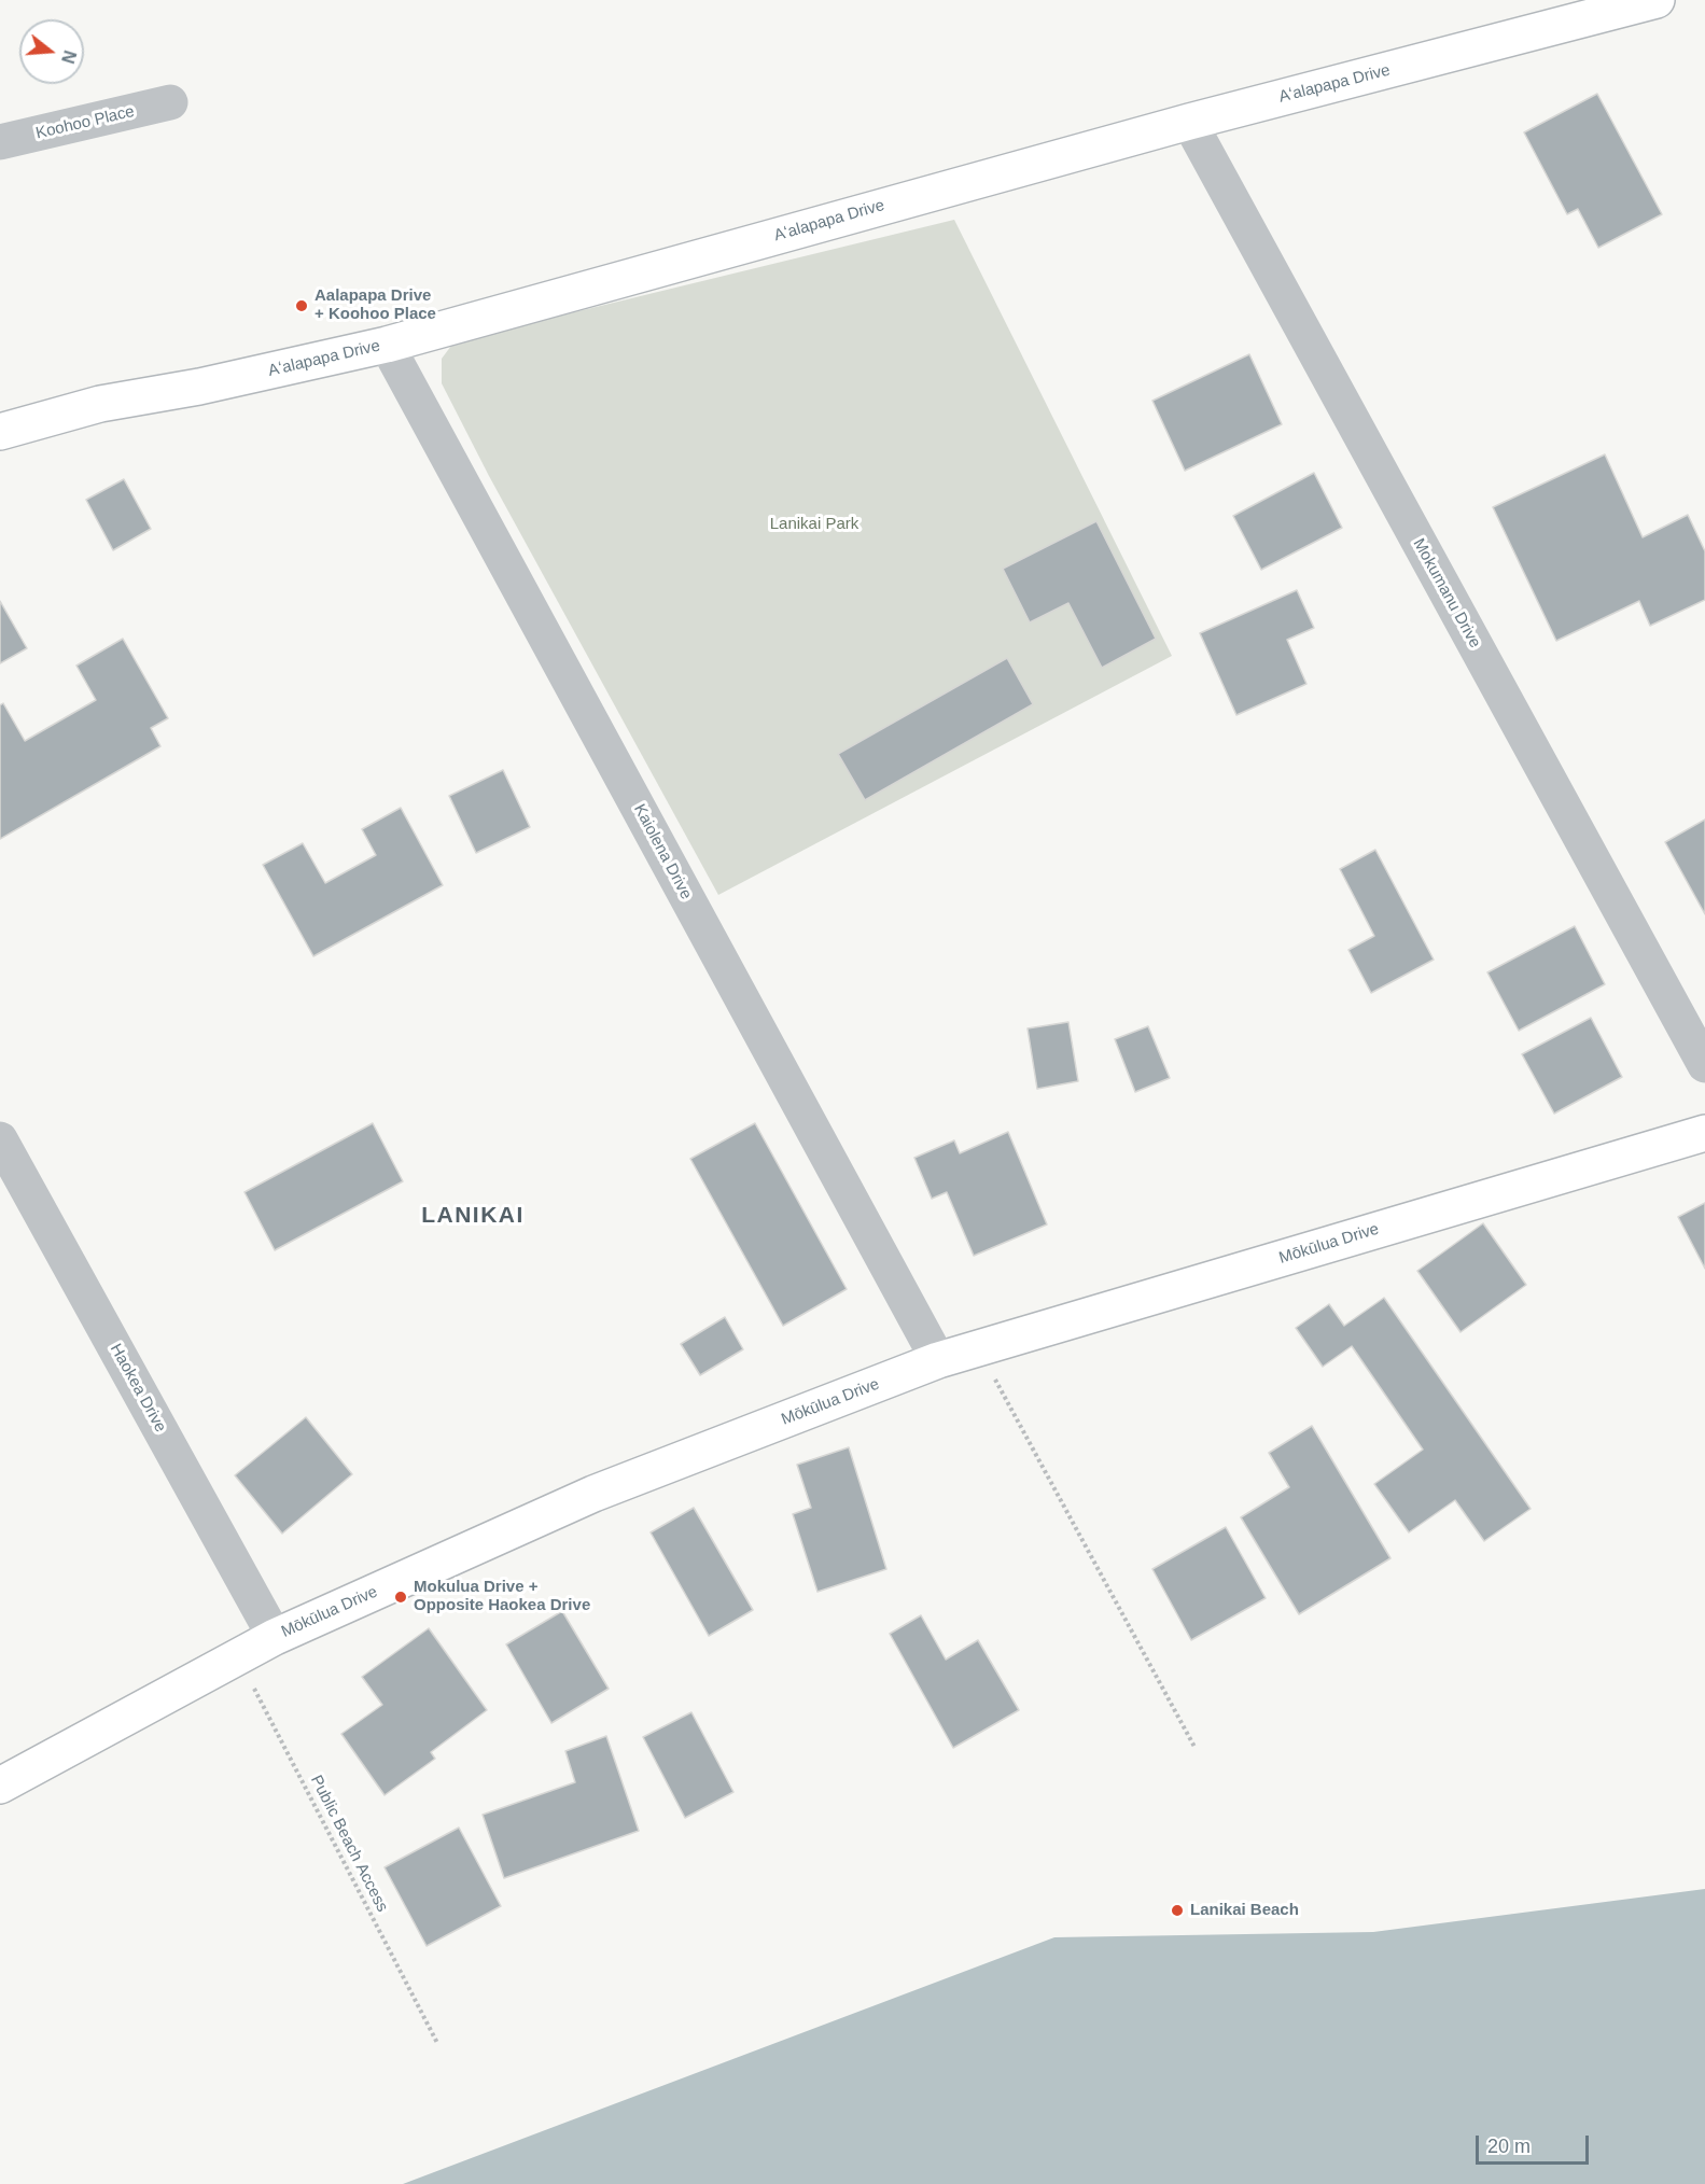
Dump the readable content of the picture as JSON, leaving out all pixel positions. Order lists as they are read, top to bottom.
{
  "streets": {
    "street": [
      "Aʻalapapa Drive",
      "Koohoo Place",
      "Mokumanu Drive",
      "Kaiolena Drive",
      "Mōkūlua Drive",
      "Haokea Drive"
    ],
    "path": ["Public Beach Access"]
  },
  "crossings": [
    ["Aʻalapapa Drive", "Mokumanu Drive"],
    ["Aʻalapapa Drive", "Kaiolena Drive"],
    ["Kaiolena Drive", "Mōkūlua Drive"],
    ["Mōkūlua Drive", "Haokea Drive"],
    ["Mōkūlua Drive", "Public Beach Access"]
  ],
  "districts": ["LANIKAI"],
  "parks": ["Lanikai Park"],
  "places": ["Aalapapa Drive + Koohoo Place", "Mokulua Drive + Opposite Haokea Drive", "Lanikai Beach"],
  "scale_bar": "20 m",
  "north": "right"
}
